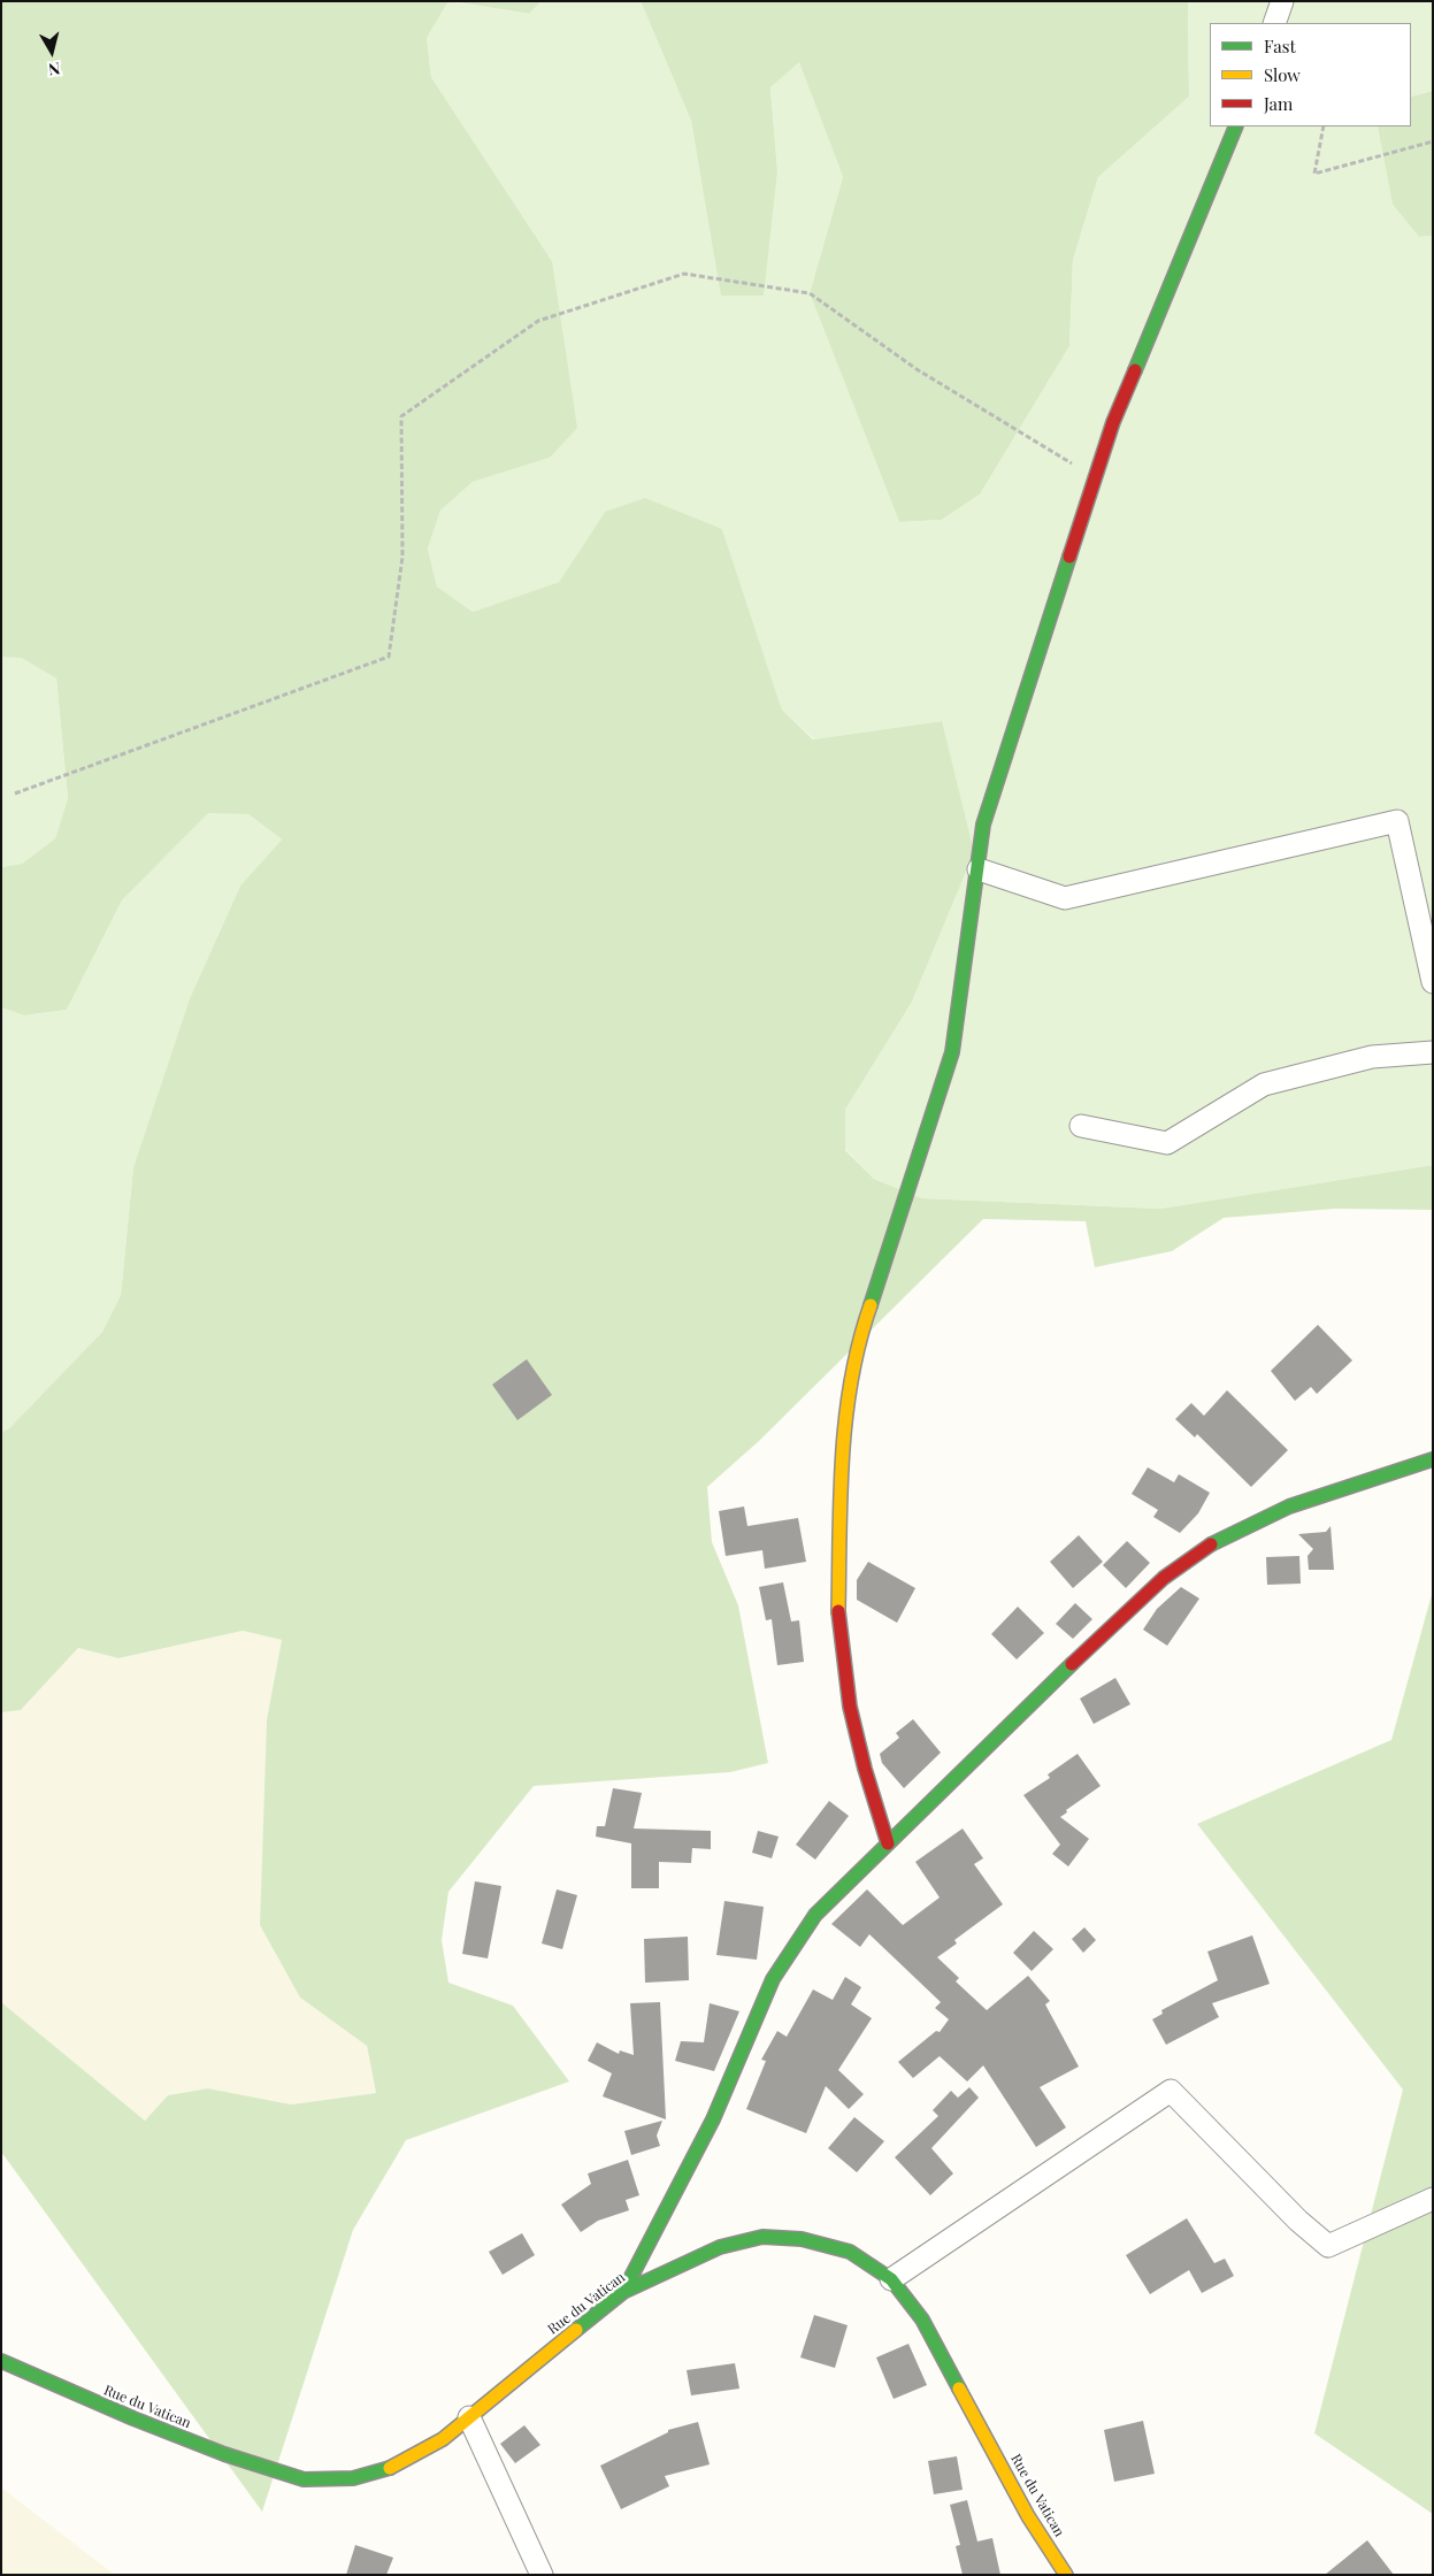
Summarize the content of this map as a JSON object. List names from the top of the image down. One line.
{"streets":{"street":["Rue du Vatican"]},"legend":["Fast","Slow","Jam"],"north":"bottom"}
